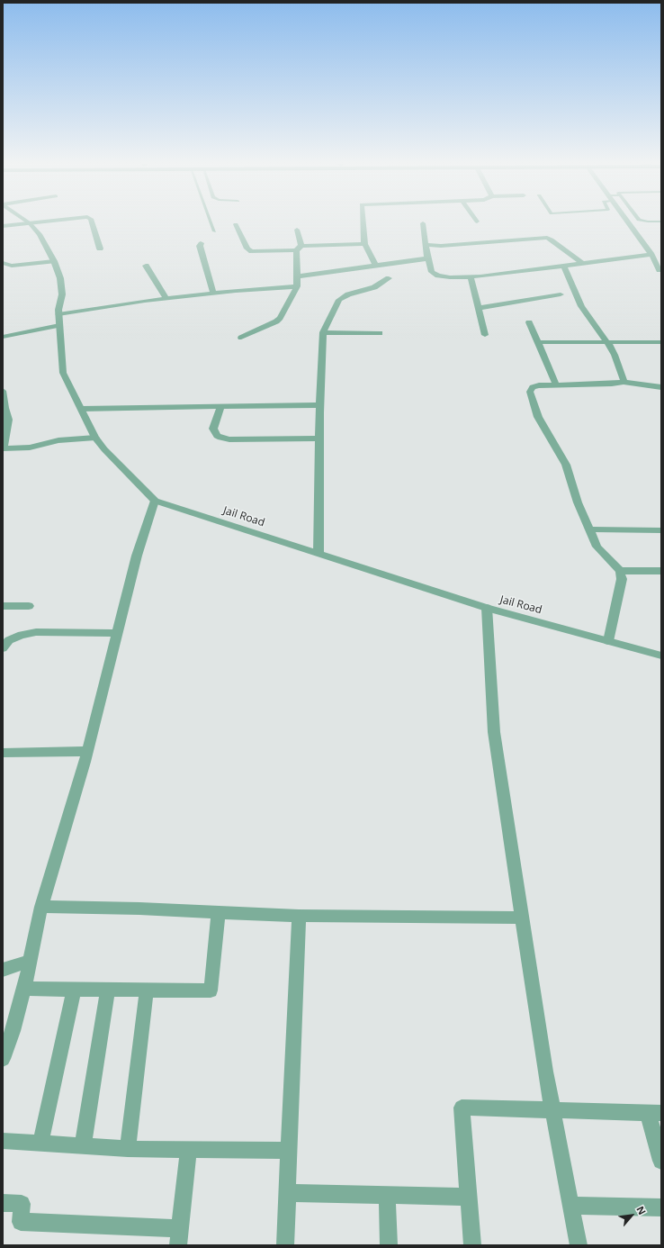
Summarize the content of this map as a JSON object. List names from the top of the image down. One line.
{"streets":{"street":["Jail Road"]},"north":"top right"}
